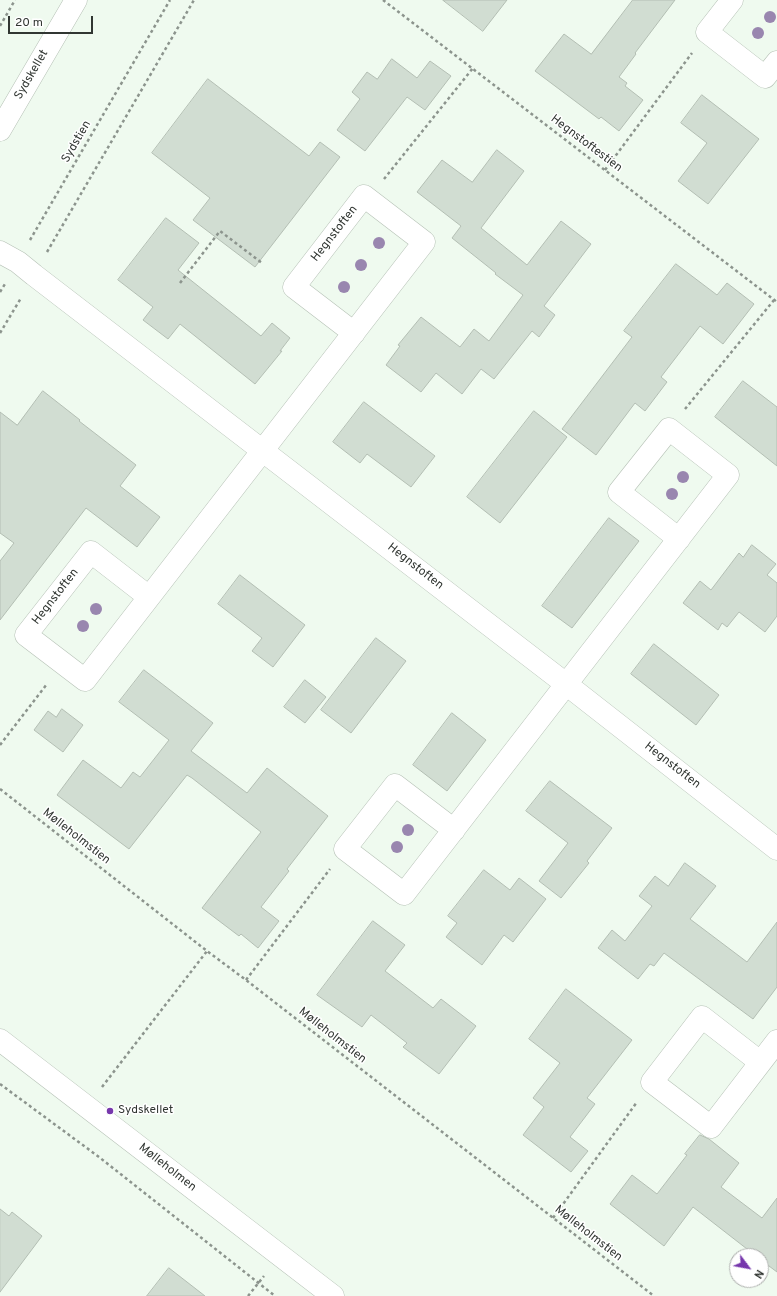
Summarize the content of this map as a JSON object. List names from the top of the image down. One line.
{"streets":{"street":["Sydskellet","Hegnstoften","Mølleholmen"],"path":["Sydstien","Hegnstoftestien","Mølleholmstien"]},"crossings":[["Sydstien","Hegnstoften"]],"places":["Sydskellet"],"scale_bar":"20 m","north":"bottom right"}
